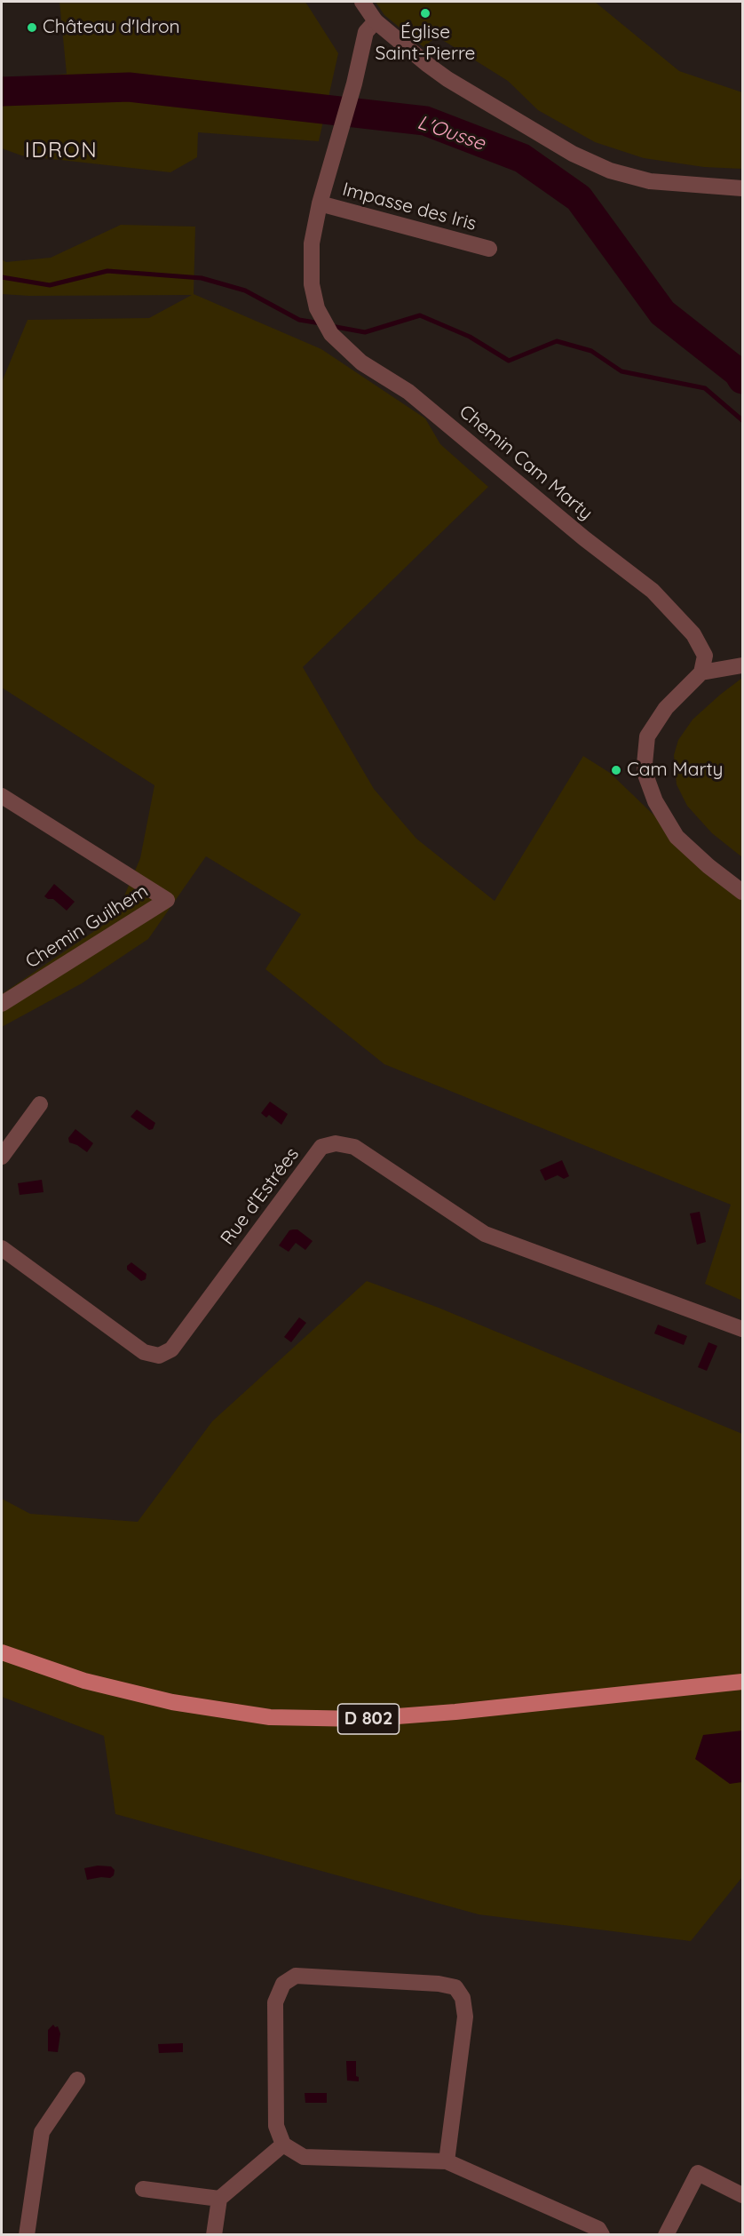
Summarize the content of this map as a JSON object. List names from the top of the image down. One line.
{"streets":{"main road":["D 802"],"street":["Impasse des Iris","Chemin Cam Marty","Chemin Guilhem","Rue d’Estrées"]},"crossings":[["Impasse des Iris","Chemin Cam Marty"]],"districts":["IDRON"],"water":["L'Ousse"],"places":["Église Saint-Pierre","Château d'Idron","Cam Marty"]}
